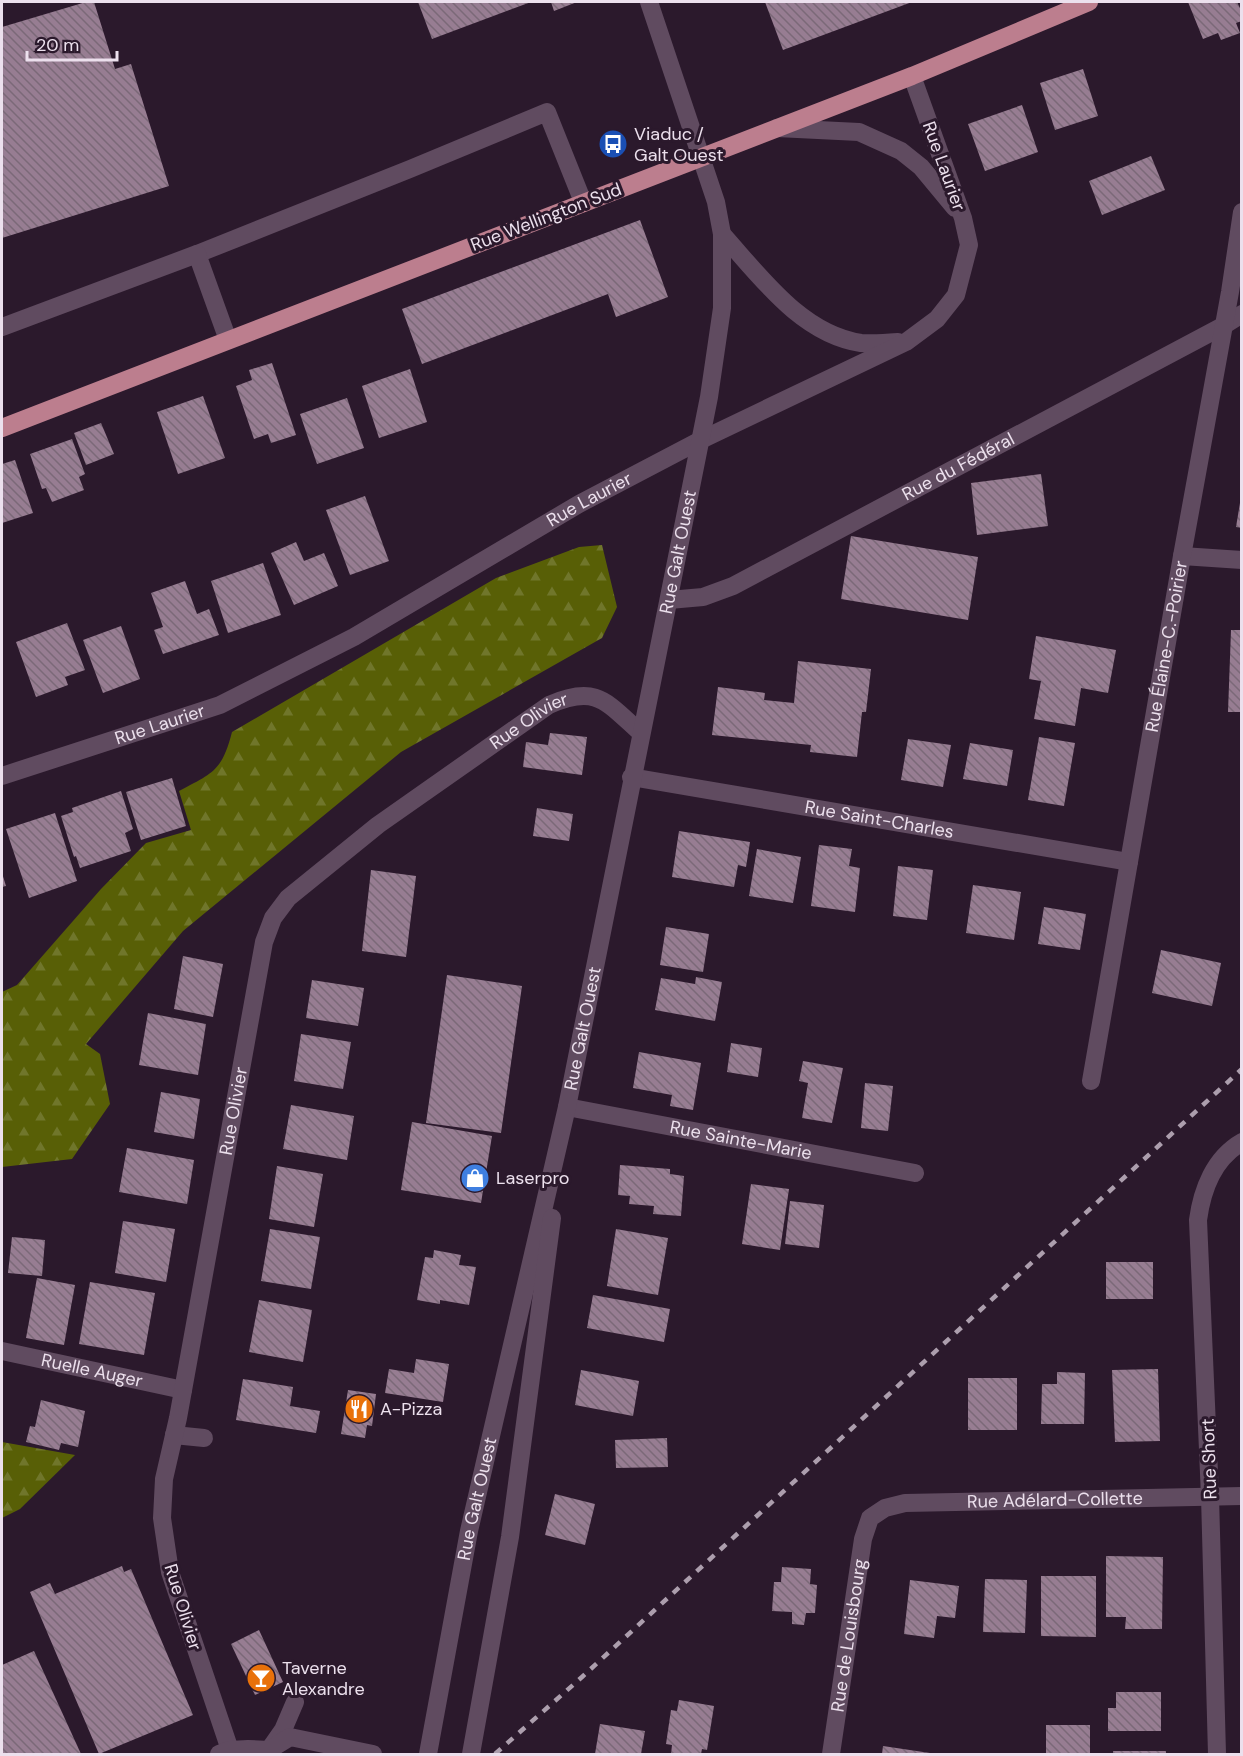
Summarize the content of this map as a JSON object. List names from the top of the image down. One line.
{"streets":{"main road":["Rue Wellington Sud"],"street":["Rue Laurier","Rue du Fédéral","Rue Galt Ouest","Rue Élaine-C.-Poirier","Rue Olivier","Rue Saint-Charles","Rue Sainte-Marie","Ruelle Auger","Rue Short","Rue Adélard-Collette","Rue de Louisbourg"]},"crossings":[["Rue Laurier","Rue Wellington Sud"],["Rue Laurier","Rue Galt Ouest"],["Rue du Fédéral","Rue Galt Ouest"],["Rue du Fédéral","Rue Élaine-C.-Poirier"],["Rue Galt Ouest","Rue Olivier"],["Rue Galt Ouest","Rue Saint-Charles"],["Rue Galt Ouest","Rue Sainte-Marie"],["Rue Élaine-C.-Poirier","Rue Saint-Charles"],["Rue Olivier","Ruelle Auger"],["Rue Short","Rue Adélard-Collette"],["Rue Adélard-Collette","Rue de Louisbourg"]],"places":{"bus stop":["Viaduc / Galt Ouest"],"shop":["Laserpro"],"restaurant":["A-Pizza"],"bar":["Taverne Alexandre"]},"scale_bar":"20 m"}
